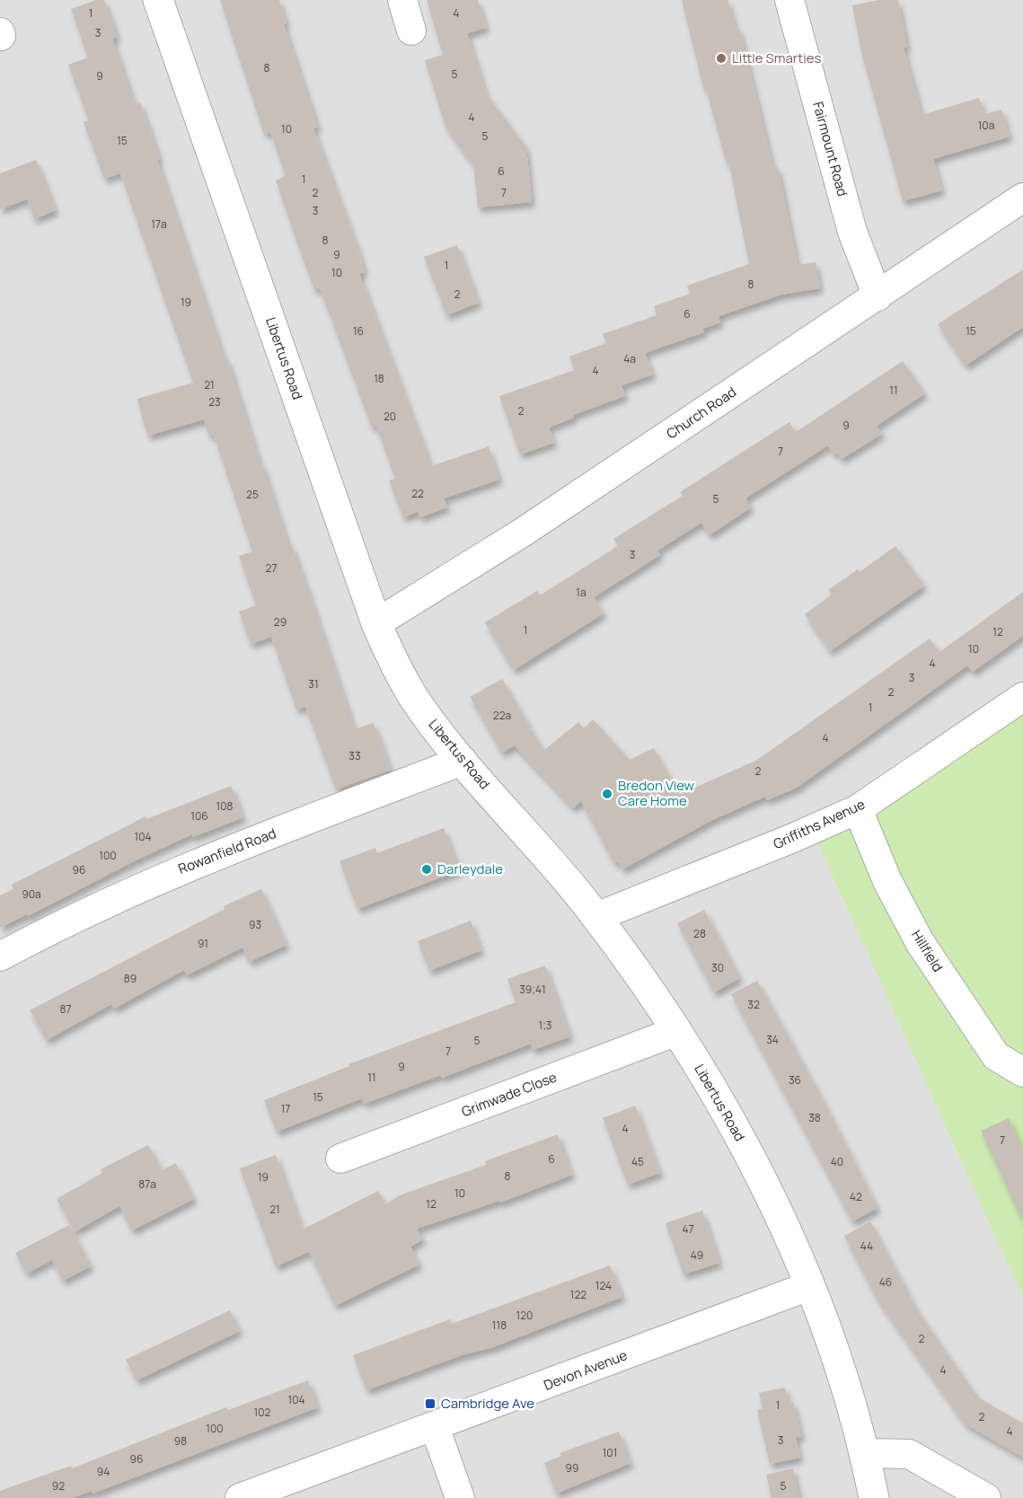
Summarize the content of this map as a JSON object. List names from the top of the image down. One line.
{"streets":{"street":["Fairmount Road","Libertus Road","Church Road","Griffiths Avenue","Rowanfield Road","Hillfield","Grimwade Close","Devon Avenue"]},"crossings":[["Fairmount Road","Church Road"],["Libertus Road","Church Road"],["Libertus Road","Griffiths Avenue"],["Libertus Road","Rowanfield Road"],["Libertus Road","Grimwade Close"],["Libertus Road","Devon Avenue"],["Griffiths Avenue","Hillfield"]],"places":{"other":["Little Smarties","Bredon View Care Home","Darleydale"],"transit":["Cambridge Ave"]},"house_numbers":["1","4","3","8","5","9","4","10a","10","5","15","6","1","2","7","3","17a","8","9","1","10","8","2","19","6","16","15","4a","4","18","21","11","23","2","20","9","7","22","25","5","3","27","1a","29","1","12","10","4","3","31","2","1","22a","4","33","2","108","106","104","100","96","90a","93","28","91","30","89","39;41","32","87","1;3","34","5","7","9","11","36","15","17","38","4","7","6","45","40","8","19","87a","10","42","12","21","47","44","49","46","124","122","120","118","2","4","104","1","102","2","100","4","3","98","101","96","99","94","92","5"]}
